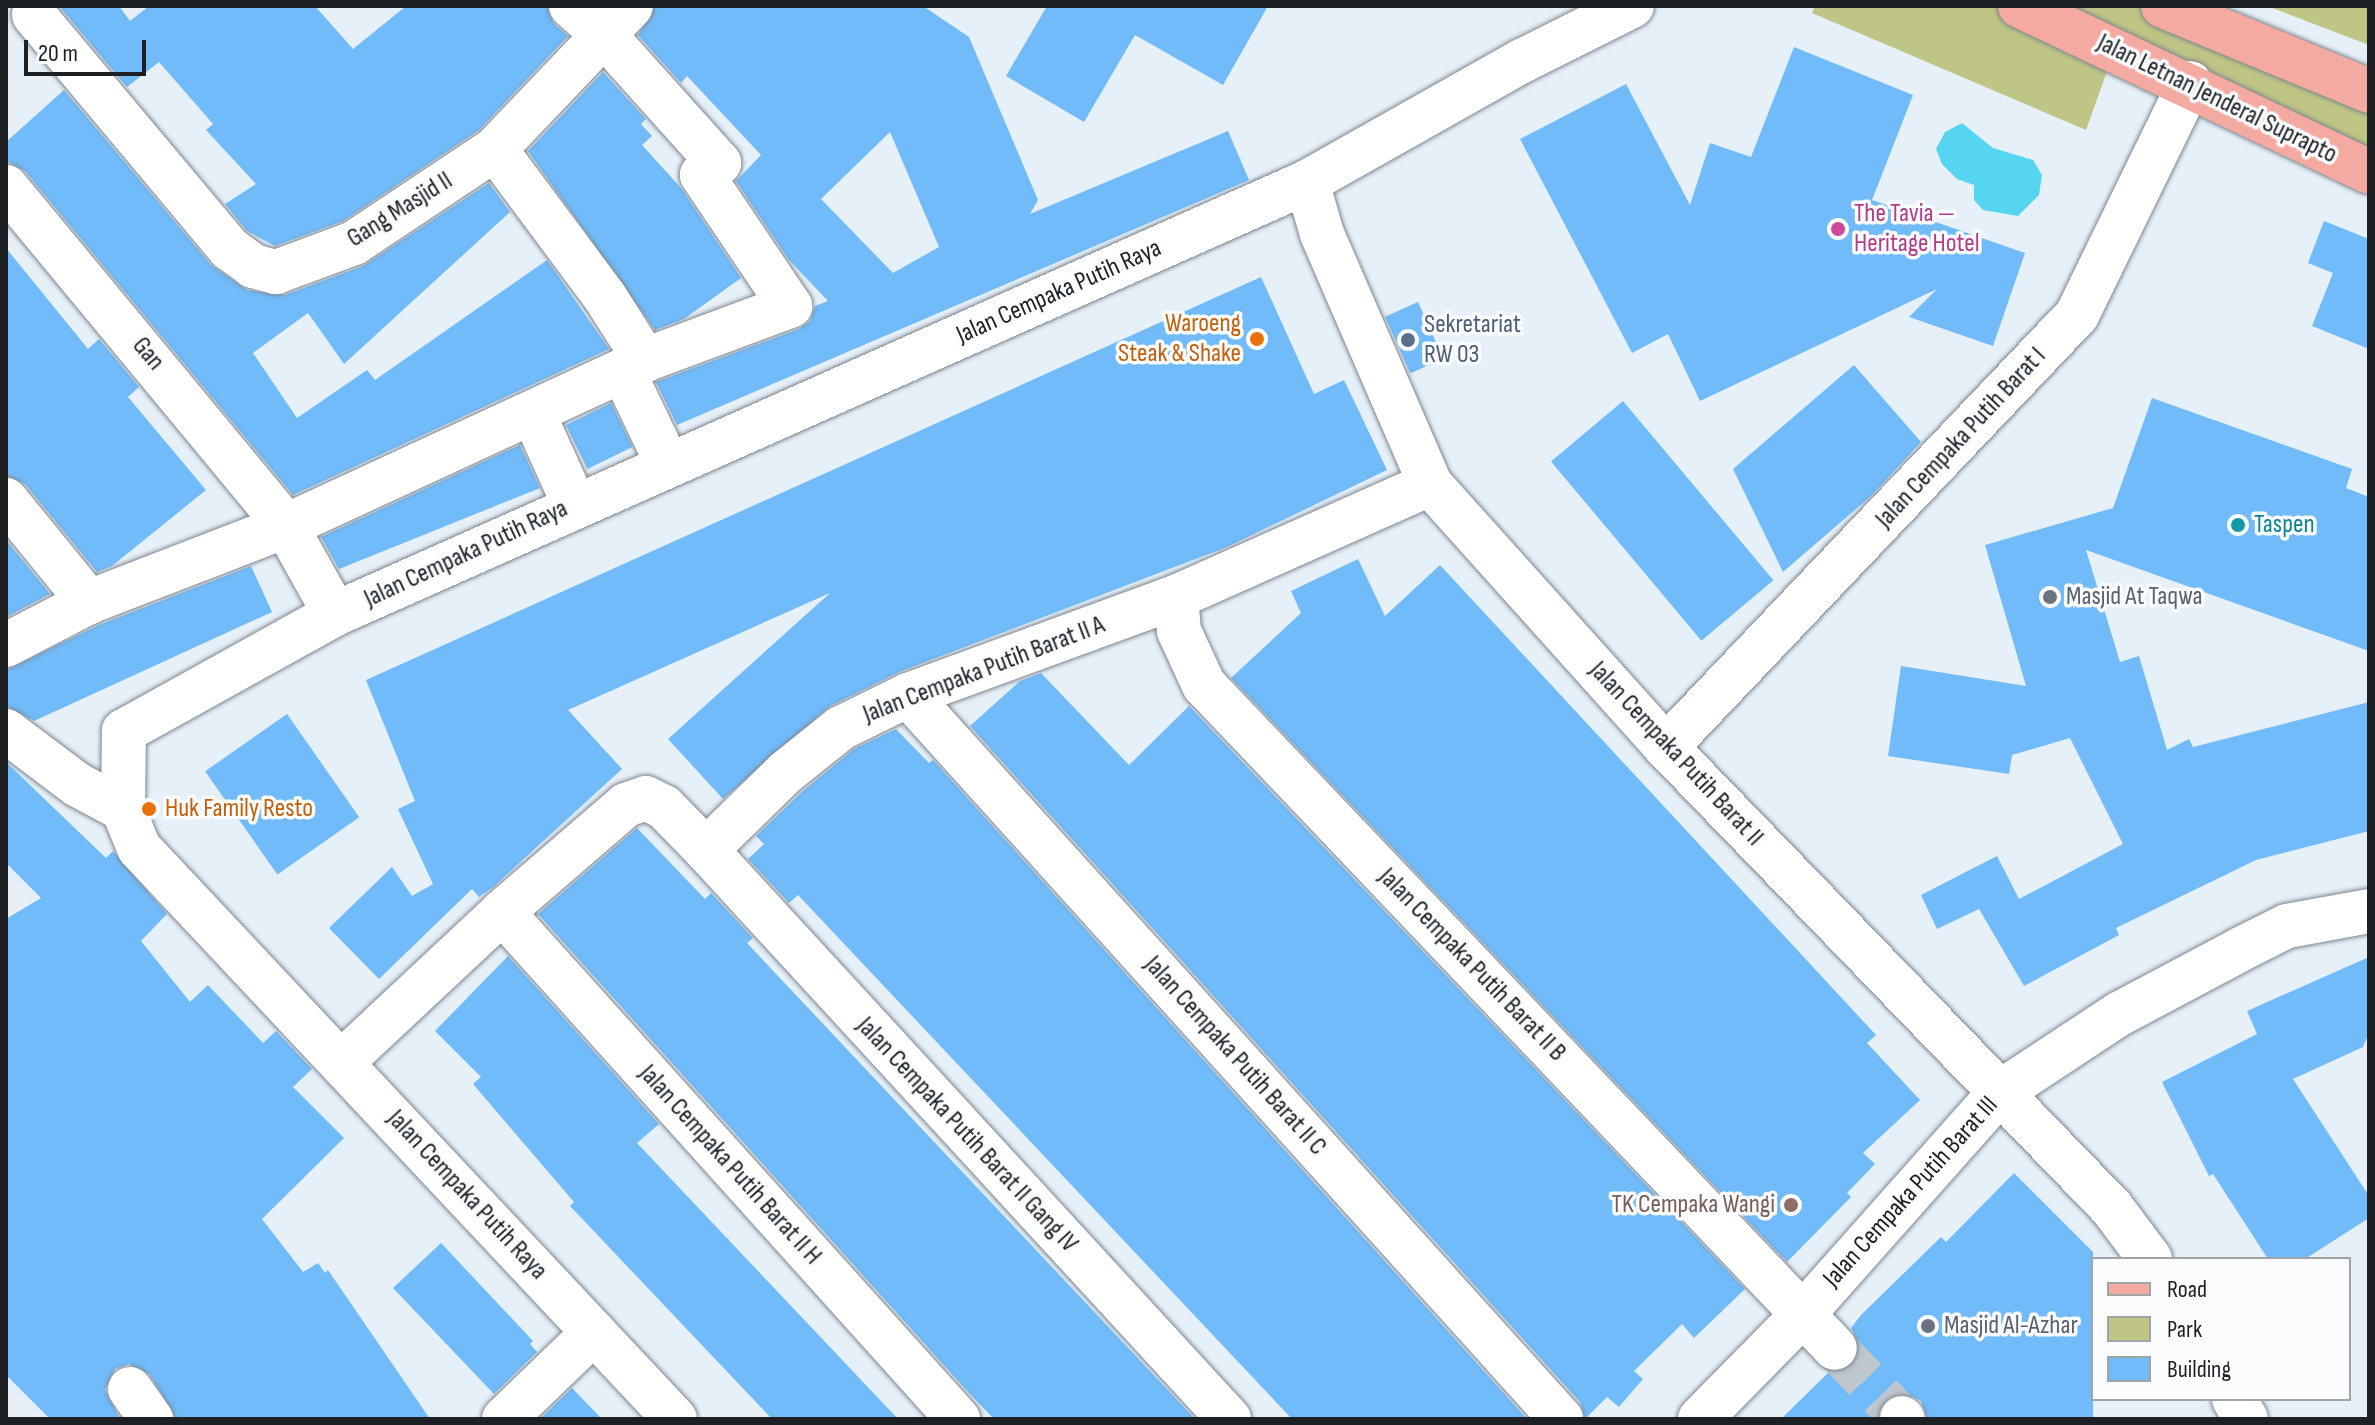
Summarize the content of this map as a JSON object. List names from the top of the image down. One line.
{"streets":{"main road":["Jalan Letnan Jenderal Suprapto"],"street":["Gang Masjid II","Jalan Cempaka Putih Raya","Gan","Jalan Cempaka Putih Barat I","Jalan Cempaka Putih Barat II A","Jalan Cempaka Putih Barat II","Jalan Cempaka Putih Barat II B","Jalan Cempaka Putih Barat II C","Jalan Cempaka Putih Barat II Gang IV","Jalan Cempaka Putih Barat II H","Jalan Cempaka Putih Barat III"]},"crossings":[["Jalan Letnan Jenderal Suprapto","Jalan Cempaka Putih Barat I"],["Jalan Cempaka Putih Raya","Gan"],["Jalan Cempaka Putih Raya","Jalan Cempaka Putih Barat II"],["Jalan Cempaka Putih Barat I","Jalan Cempaka Putih Barat II"],["Jalan Cempaka Putih Barat II A","Jalan Cempaka Putih Barat II"],["Jalan Cempaka Putih Barat II A","Jalan Cempaka Putih Barat II B"],["Jalan Cempaka Putih Barat II A","Jalan Cempaka Putih Barat II C"],["Jalan Cempaka Putih Barat II A","Jalan Cempaka Putih Barat II Gang IV"],["Jalan Cempaka Putih Barat II","Jalan Cempaka Putih Barat III"],["Jalan Cempaka Putih Barat II B","Jalan Cempaka Putih Barat III"]],"places":["The Tavia — Heritage Hotel","Waroeng Steak & Shake","Sekretariat RW 03","Taspen","Masjid At Taqwa","Huk Family Resto","TK Cempaka Wangi","Masjid Al-Azhar"],"legend":["Road","Park","Building"],"scale_bar":"20 m"}
